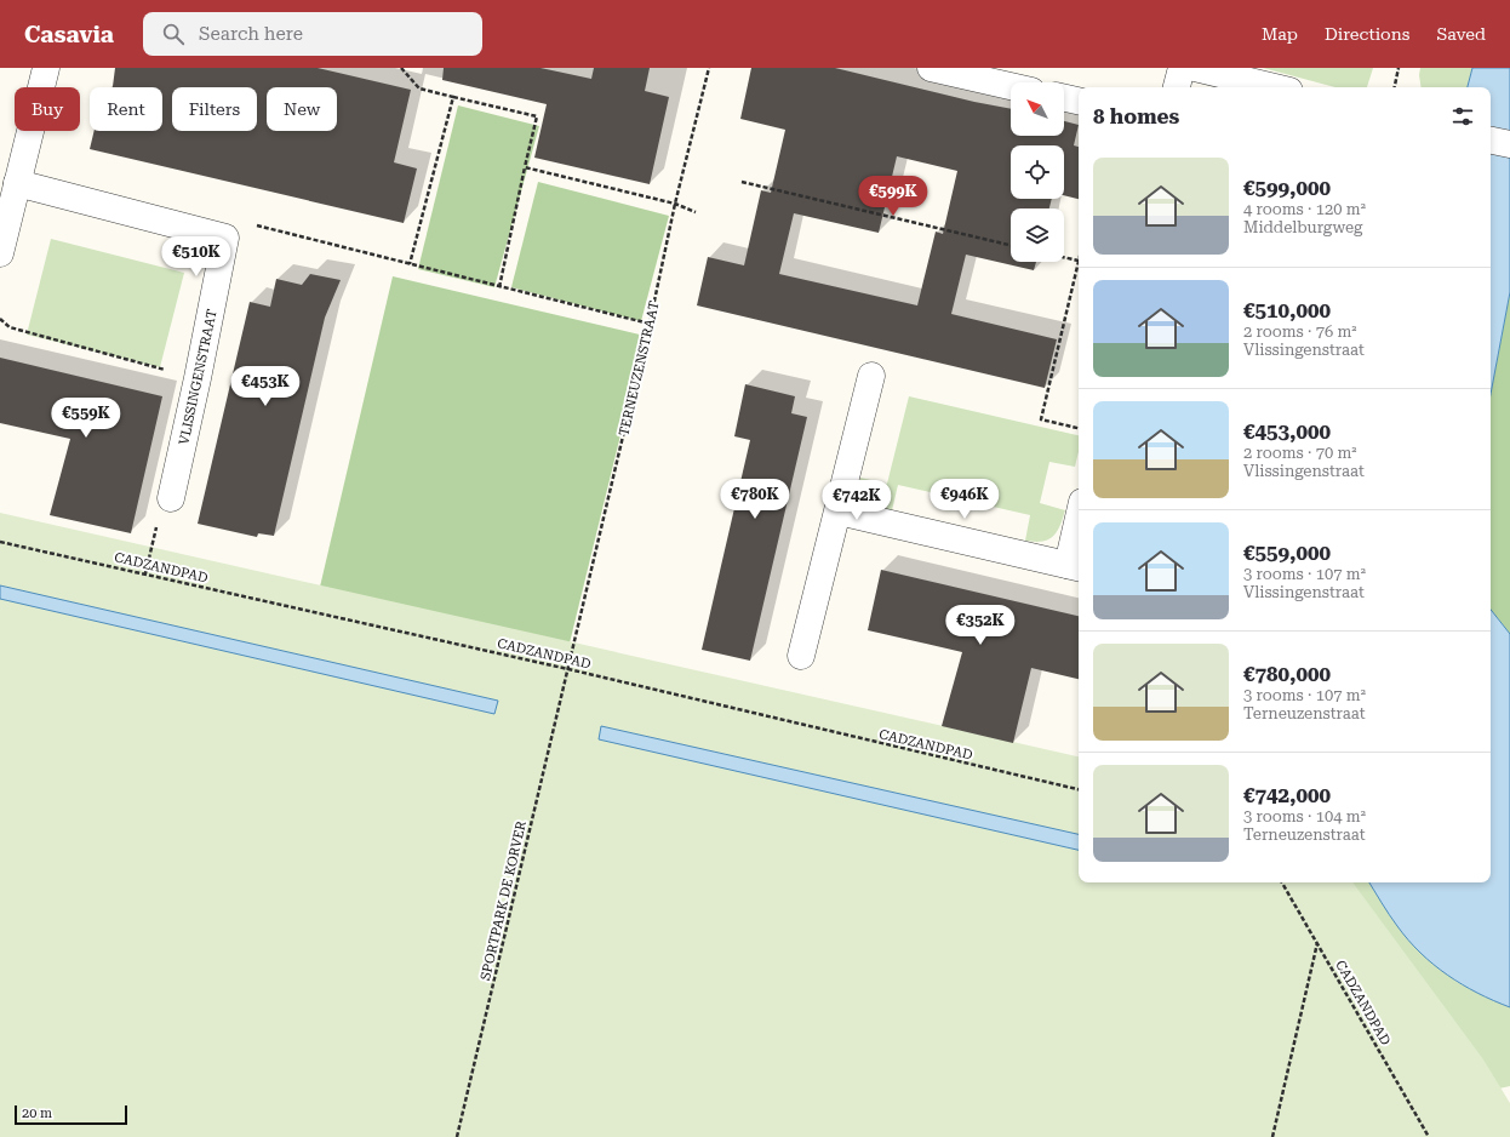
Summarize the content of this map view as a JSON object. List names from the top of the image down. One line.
{"streets":{"street":["VLISSINGENSTRAAT"],"path":["TERNEUZENSTRAAT","CADZANDPAD","SPORTPARK DE KORVER"]},"crossings":[["TERNEUZENSTRAAT","CADZANDPAD"],["TERNEUZENSTRAAT","SPORTPARK DE KORVER"],["CADZANDPAD","SPORTPARK DE KORVER"]],"scale_bar":"20 m","north":"top left","page":{"header":"Casavia","search":"Search here","nav":["Map","Directions","Saved"],"chip":["Buy","Rent","Filters","New"],"heading":"8 homes","list":[{"name":"€599,000","note":"4 rooms · 120 m² · Middelburgweg"},{"name":"€510,000","note":"2 rooms · 76 m² · Vlissingenstraat"},{"name":"€453,000","note":"2 rooms · 70 m² · Vlissingenstraat"},{"name":"€559,000","note":"3 rooms · 107 m² · Vlissingenstraat"},{"name":"€780,000","note":"3 rooms · 107 m² · Terneuzenstraat"},{"name":"€742,000","note":"3 rooms · 104 m² · Terneuzenstraat"}],"price":["€599K","€510K","€453K","€559K","€780K","€946K","€742K","€352K"],"scale":"20 m"}}
